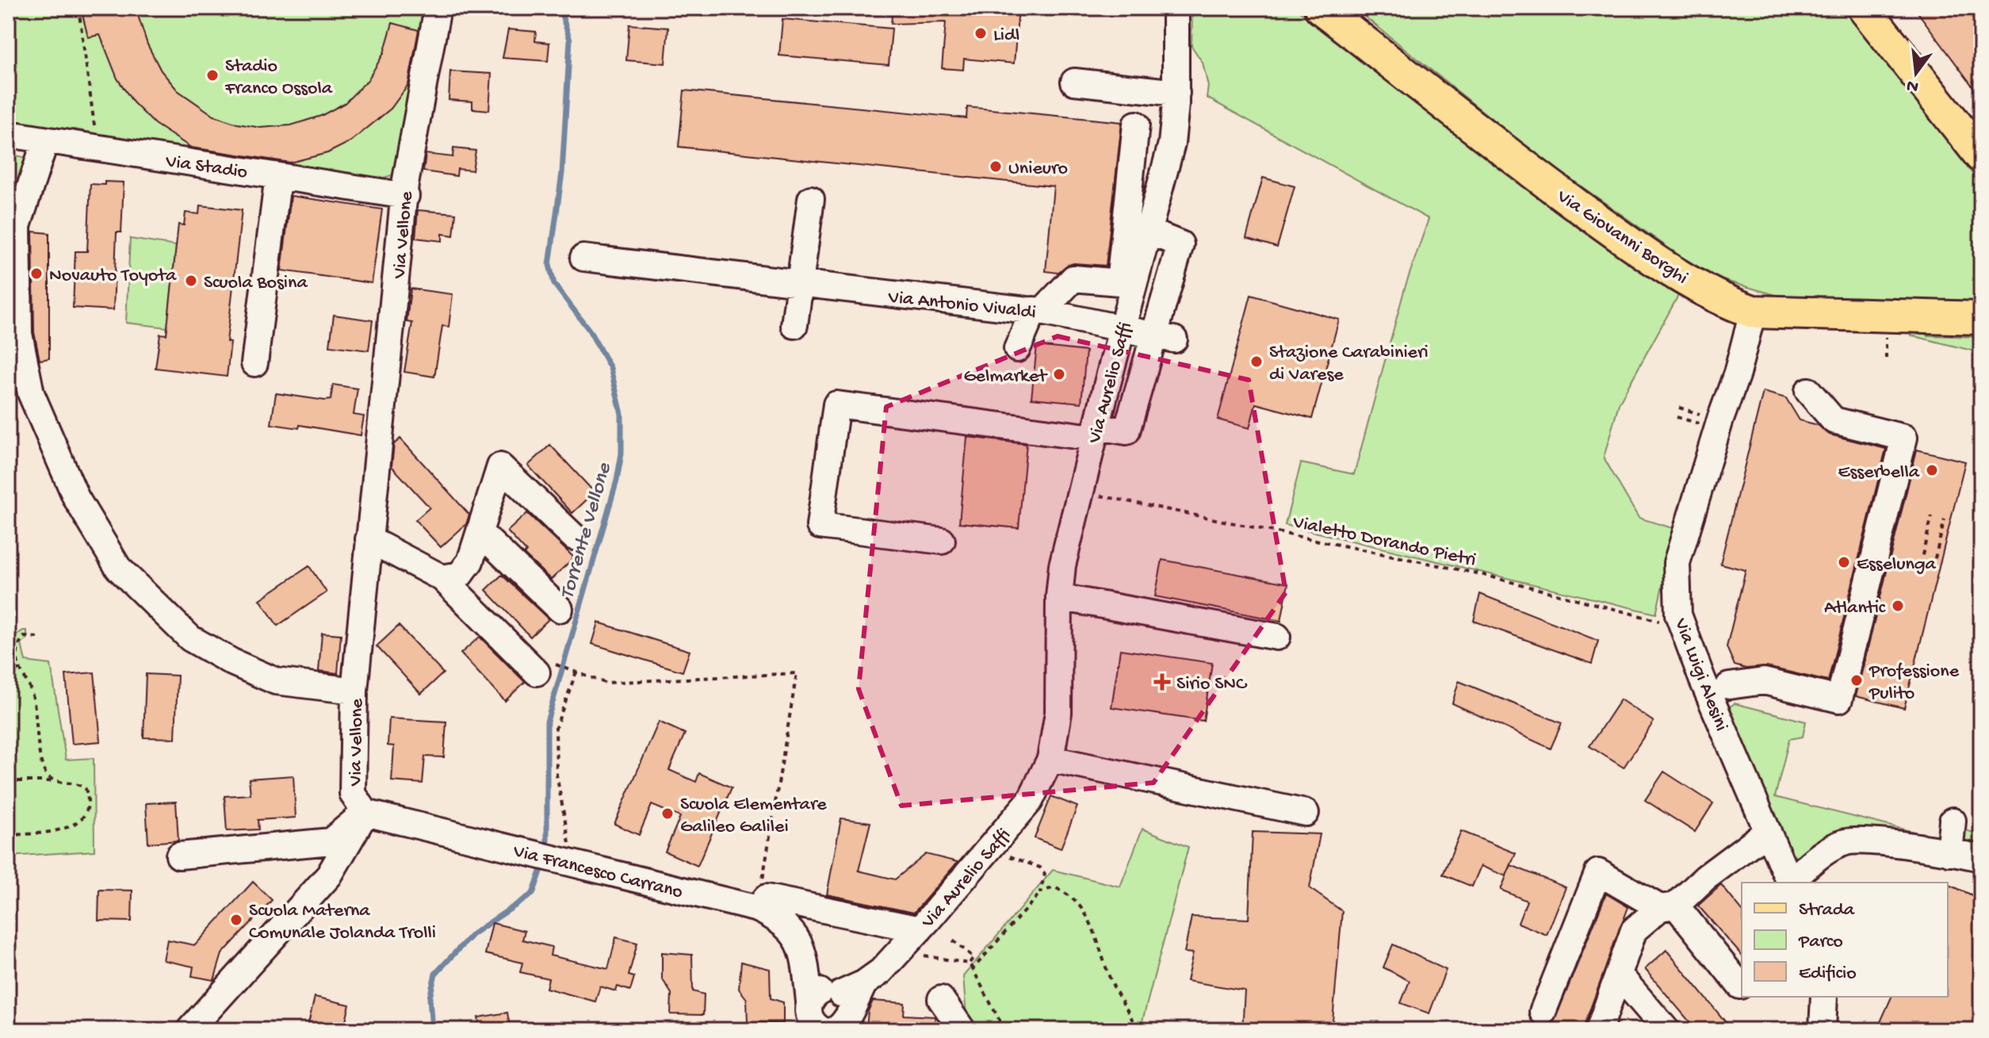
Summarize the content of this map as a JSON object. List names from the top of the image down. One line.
{"streets":{"main road":["Via Giovanni Borghi"],"street":["Via Stadio","Via Vellone","Via Antonio Vivaldi","Via Aurelio Saffi","Via Luigi Alesini","Via Francesco Carrano"],"path":["Vialetto Dorando Pietri"]},"crossings":[["Via Stadio","Via Vellone"],["Via Vellone","Via Francesco Carrano"],["Via Giovanni Borghi","Via Luigi Alesini"],["Via Antonio Vivaldi","Via Aurelio Saffi"],["Via Aurelio Saffi","Vialetto Dorando Pietri"],["Via Aurelio Saffi","Via Francesco Carrano"],["Vialetto Dorando Pietri","Via Luigi Alesini"]],"water":["Torrente Vellone"],"places":{"other":["Lidl","Stadio Franco Ossola","Unieuro","Novauto Toyota","Scuola Bosina","Stazione Carabinieri di Varese","Gelmarket","Esserbella","Esselunga","Atlantic","Professione Pulito","Scuola Elementare Galileo Galilei","Scuola Materna Comunale Jolanda Trolli"],"health":["Sirio SNC"]},"legend":["Strada","Parco","Edificio"],"north":"bottom"}
